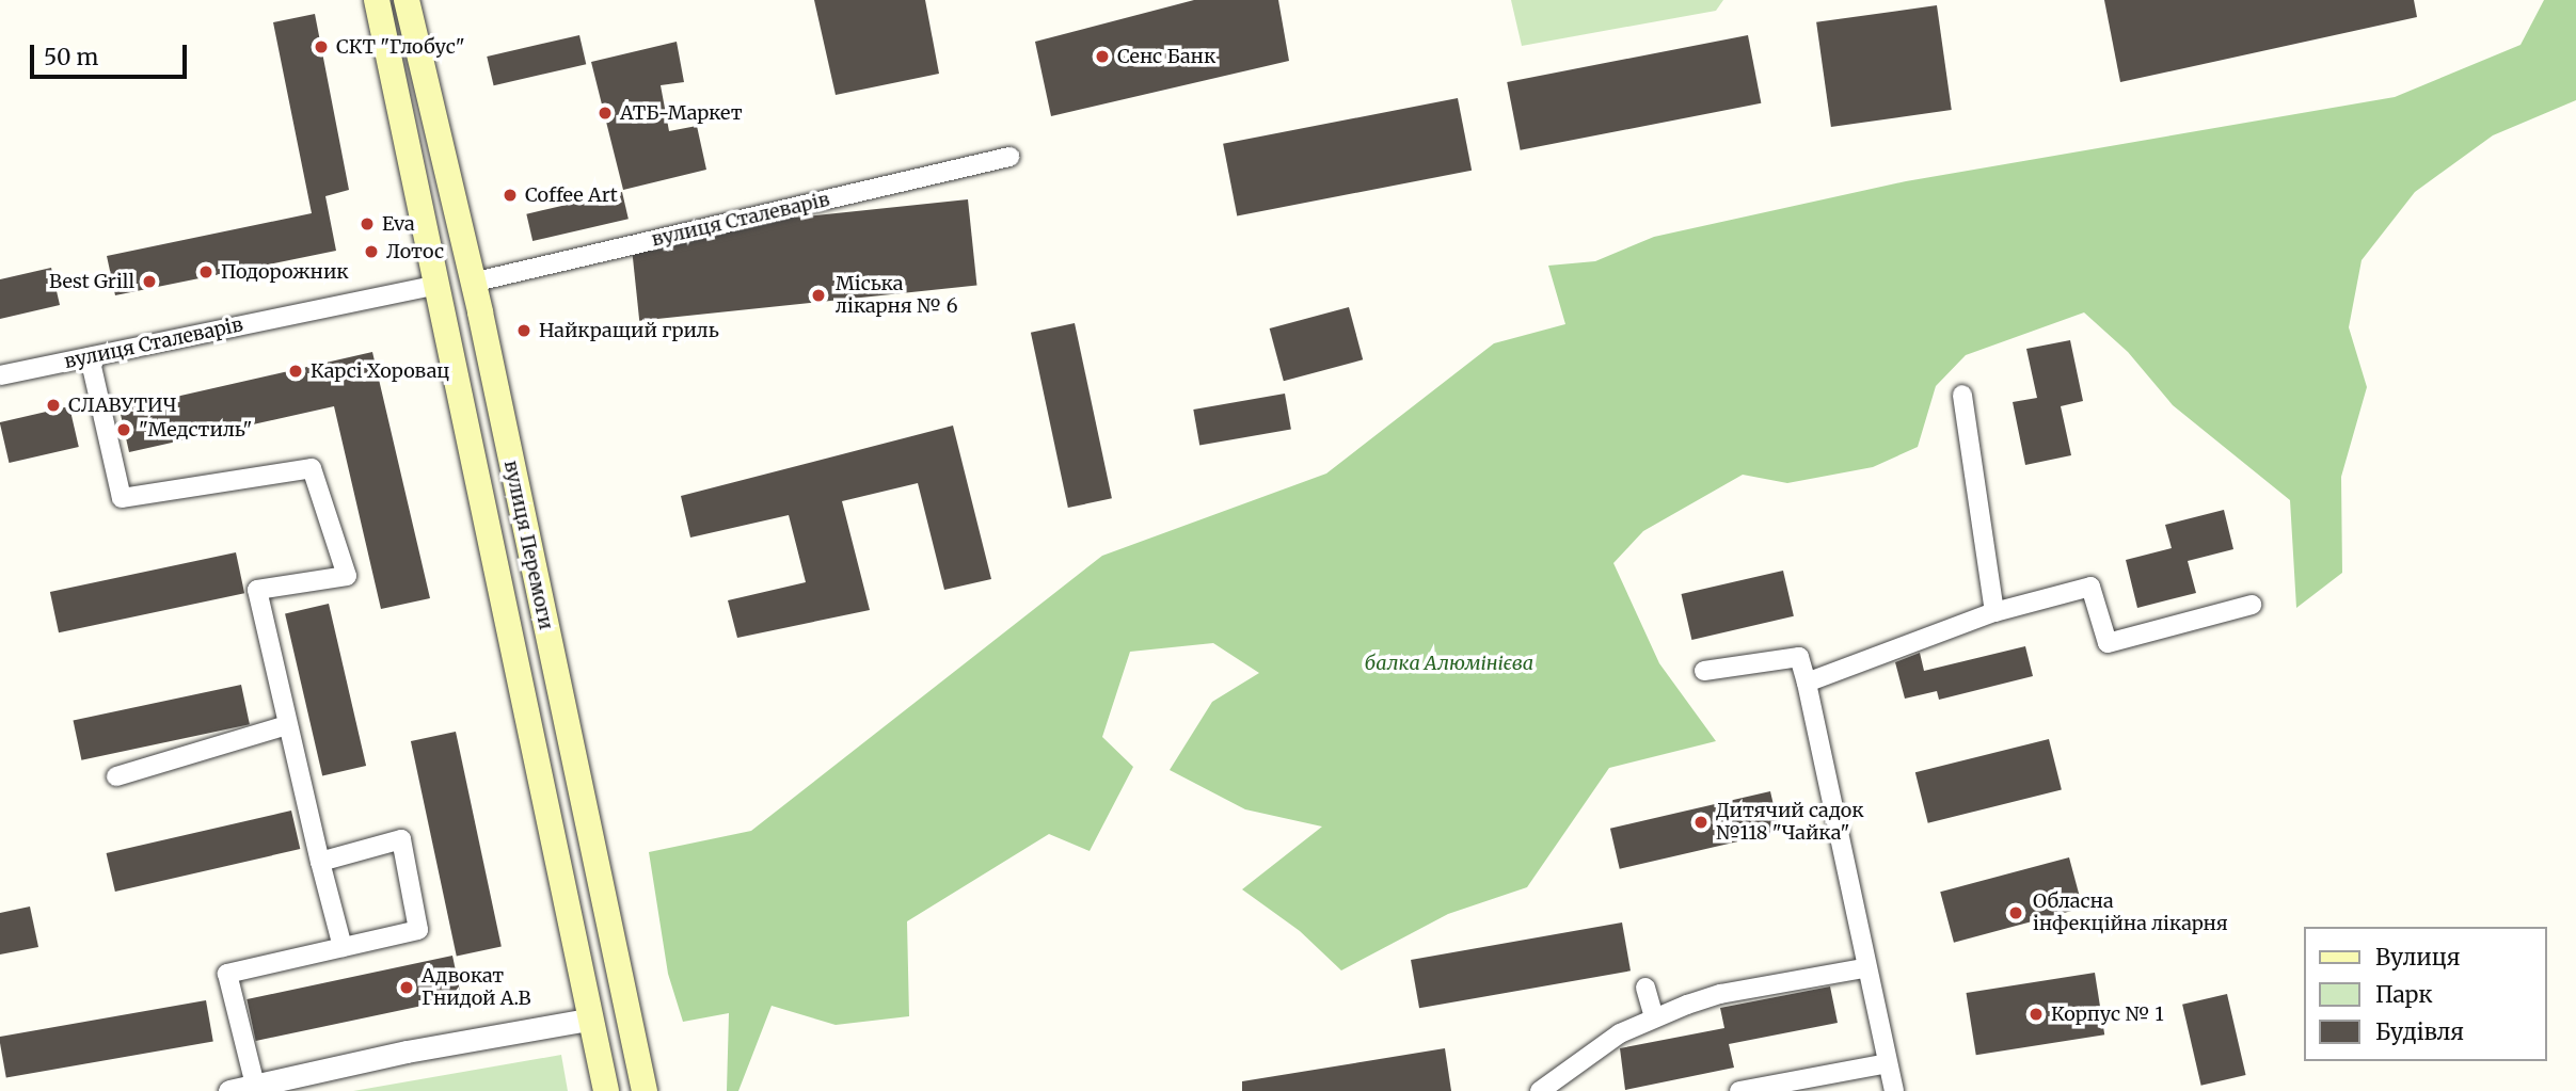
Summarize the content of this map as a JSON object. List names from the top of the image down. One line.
{"streets":{"main road":["вулиця Перемоги"],"street":["вулиця Сталеварів"]},"crossings":[["вулиця Сталеварів","вулиця Перемоги"]],"parks":["балка Алюмінієва"],"places":["СКТ \"Глобус\"","Сенс Банк","АТБ-Маркет","Coffee Art","Eva","Лотос","Подорожник","Best Grill","Мiська лiкарня № 6","Найкращий гриль","Карсі Хоровац","СЛАВУТИЧ","\"Медстиль\"","Дитячий садок №118 \"Чайка\"","Обласна інфекційна лікарня","Адвокат Гнидой А.В","Корпус № 1"],"legend":["Вулиця","Парк","Будівля"],"scale_bar":"50 m"}
